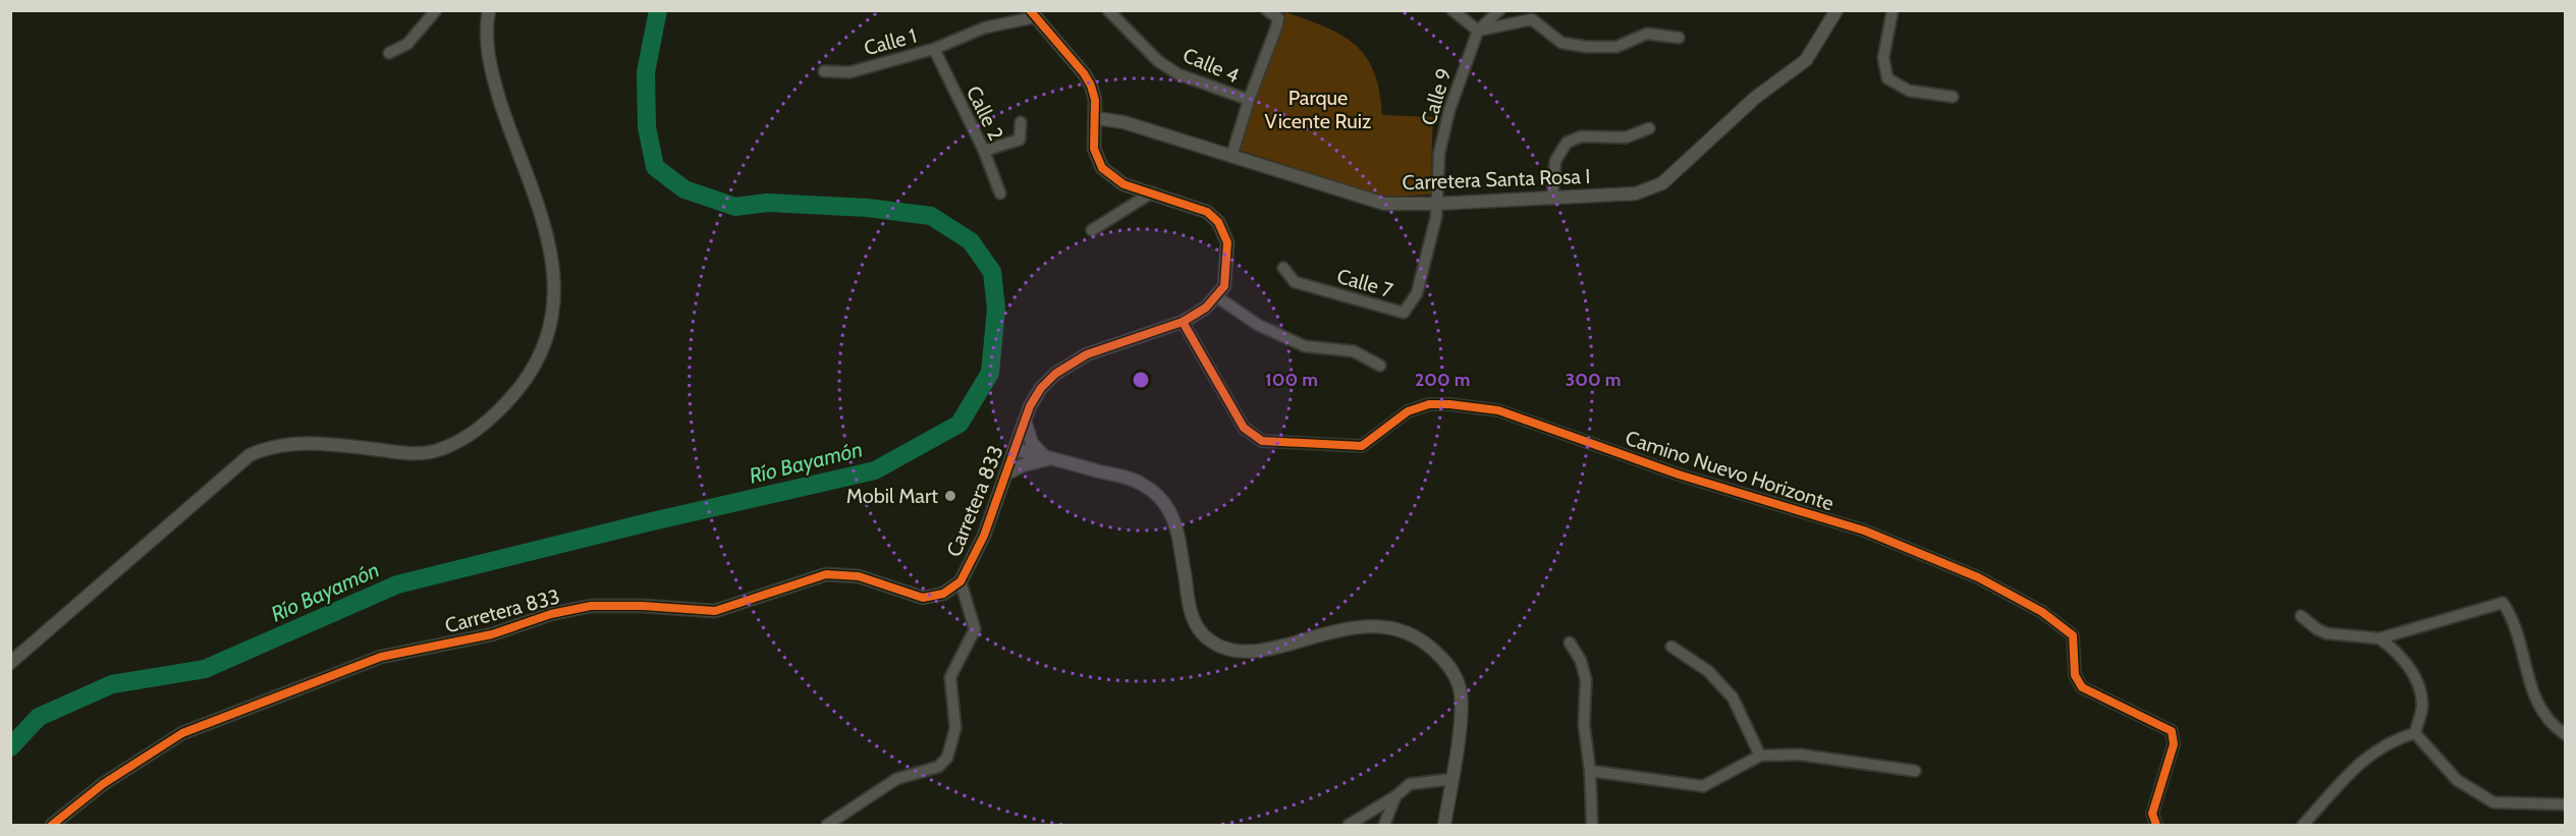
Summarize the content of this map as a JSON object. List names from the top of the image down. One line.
{"streets":{"street":["Calle 1","Calle 4","Calle 9","Calle 2","Carretera Santa Rosa I","Calle 7","Camino Nuevo Horizonte","Carretera 833"]},"crossings":[["Calle 1","Calle 2"],["Calle 9","Carretera Santa Rosa I"],["Calle 9","Calle 7"],["Carretera Santa Rosa I","Calle 7"],["Camino Nuevo Horizonte","Carretera 833"]],"water":["Río Bayamón"],"parks":["Parque Vicente Ruiz"],"places":["Mobil Mart"],"rings":["100 m","200 m","300 m"]}
